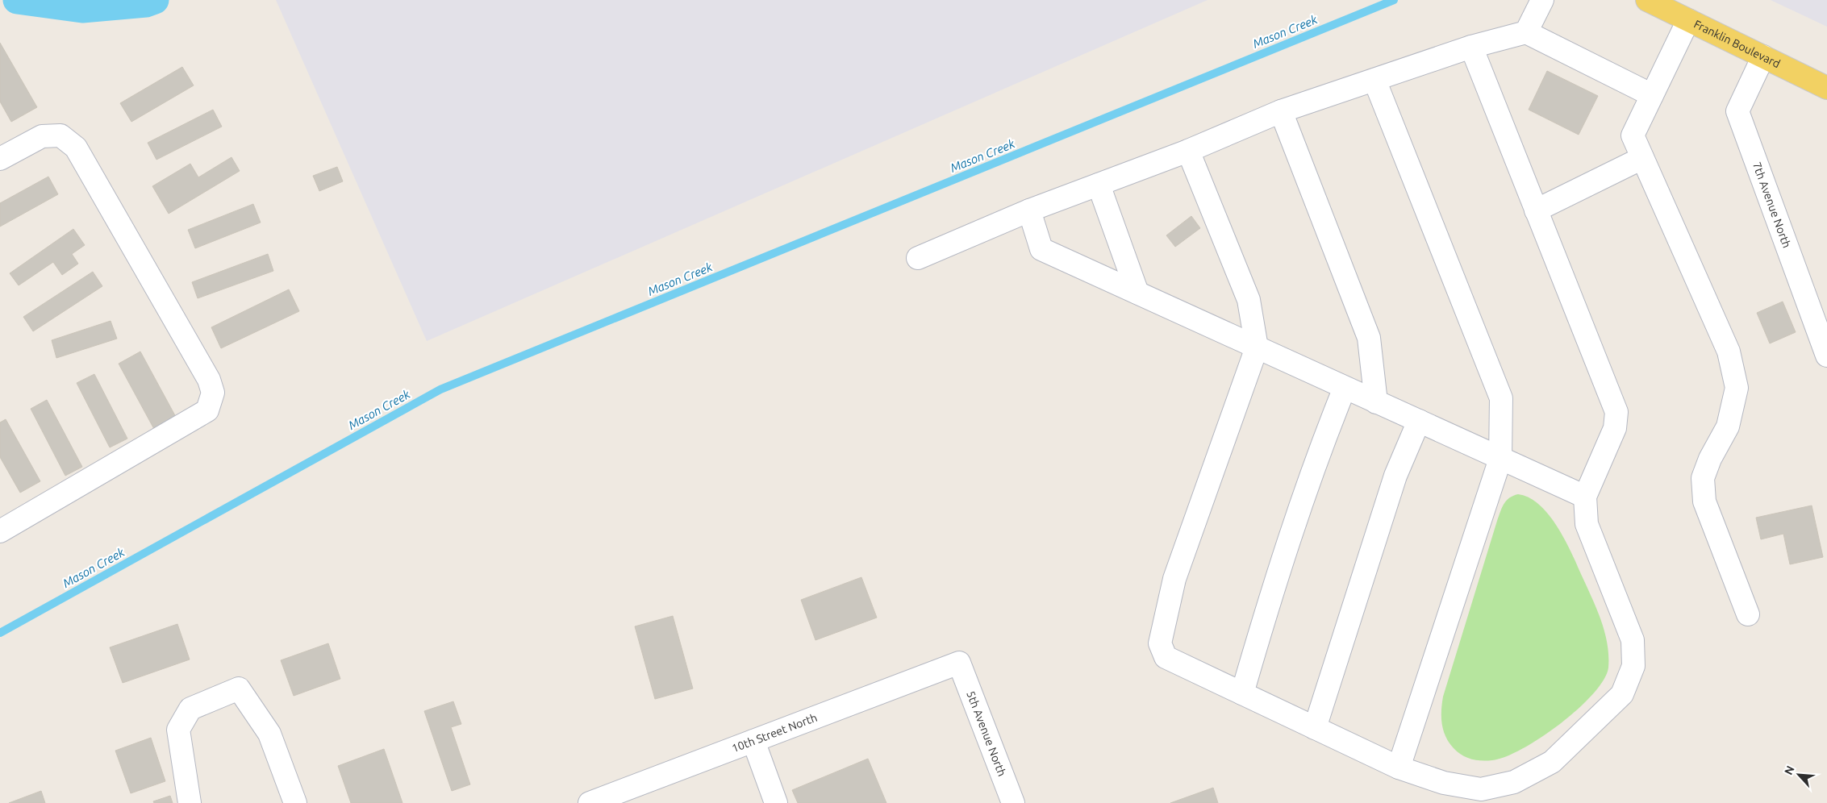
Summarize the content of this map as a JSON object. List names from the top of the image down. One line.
{"streets":{"main road":["Franklin Boulevard"],"street":["7th Avenue North","10th Street North","5th Avenue North"]},"crossings":[["Franklin Boulevard","7th Avenue North"],["10th Street North","5th Avenue North"]],"water":["Mason Creek"],"north":"top left"}
